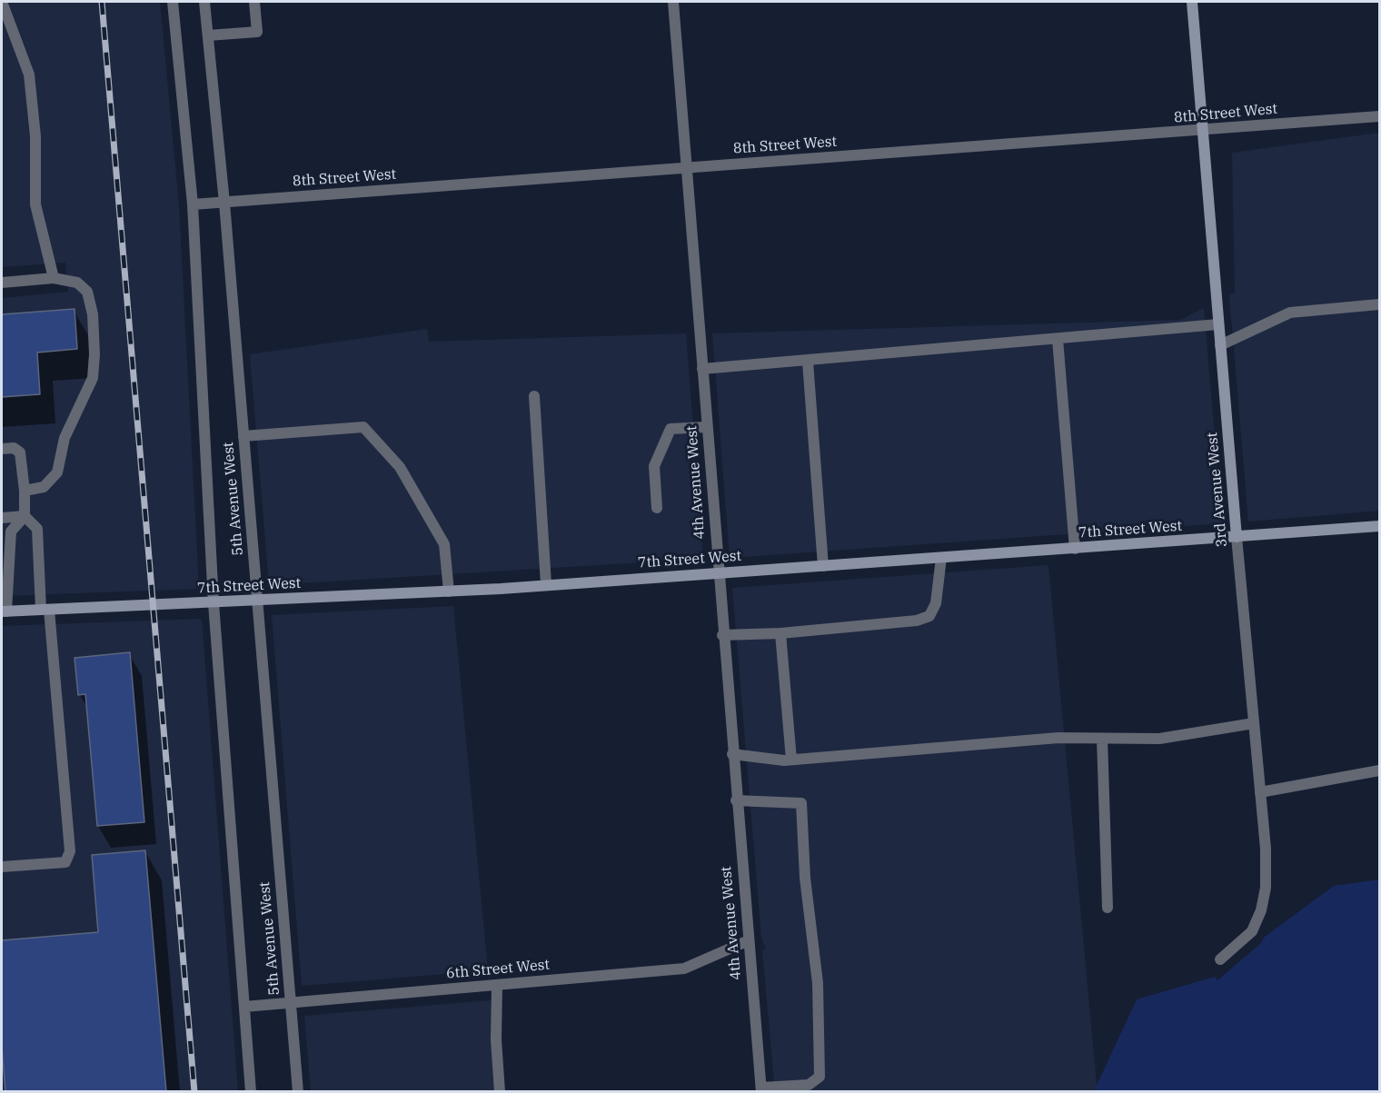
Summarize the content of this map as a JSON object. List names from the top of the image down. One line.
{"streets":{"street":["8th Street West","4th Avenue West","3rd Avenue West","5th Avenue West","7th Street West","6th Street West"]},"crossings":[["8th Street West","4th Avenue West"],["8th Street West","3rd Avenue West"],["8th Street West","5th Avenue West"],["4th Avenue West","7th Street West"],["4th Avenue West","6th Street West"],["3rd Avenue West","7th Street West"],["5th Avenue West","7th Street West"],["5th Avenue West","6th Street West"]]}
